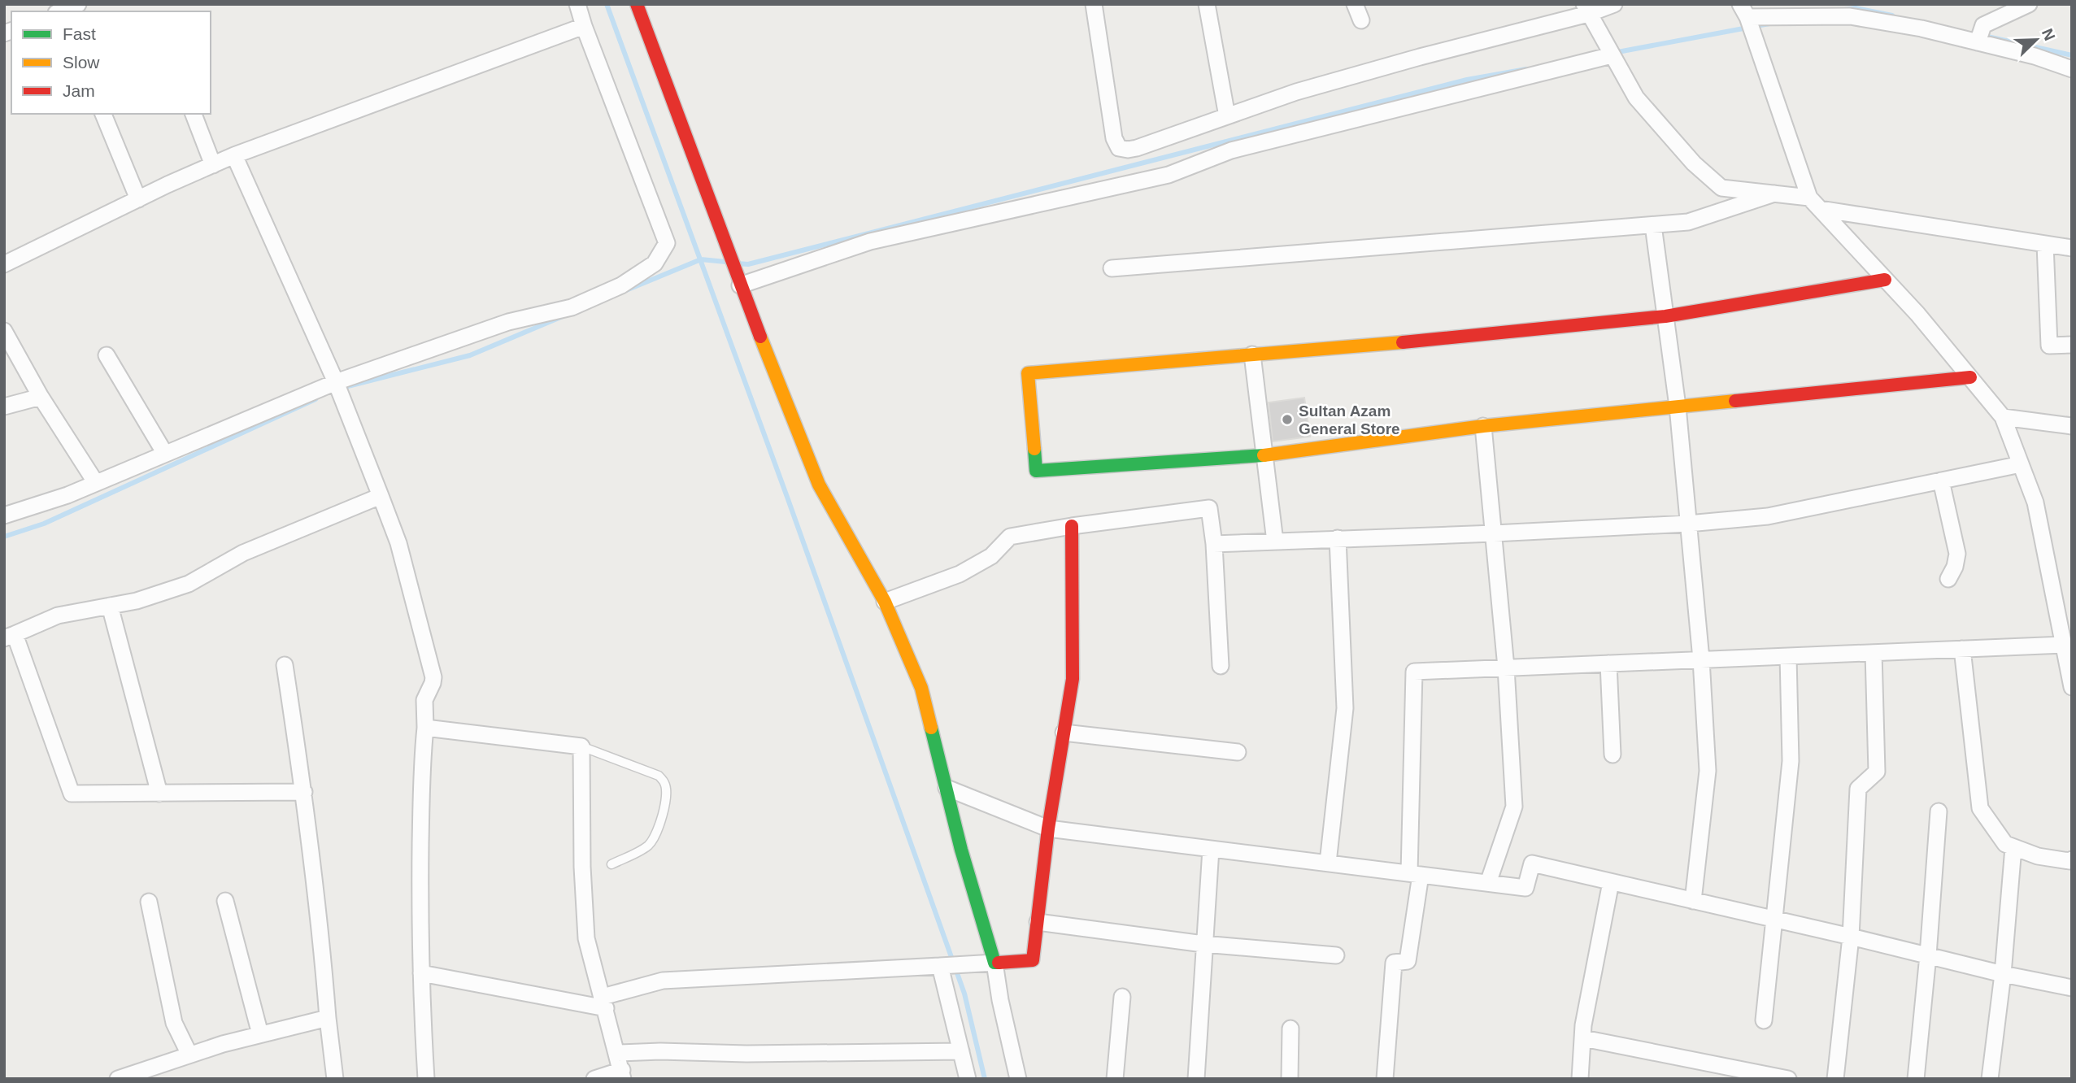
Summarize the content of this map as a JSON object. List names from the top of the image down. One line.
{"places":["Sultan Azam General Store"],"legend":["Fast","Slow","Jam"],"north":"top right"}
